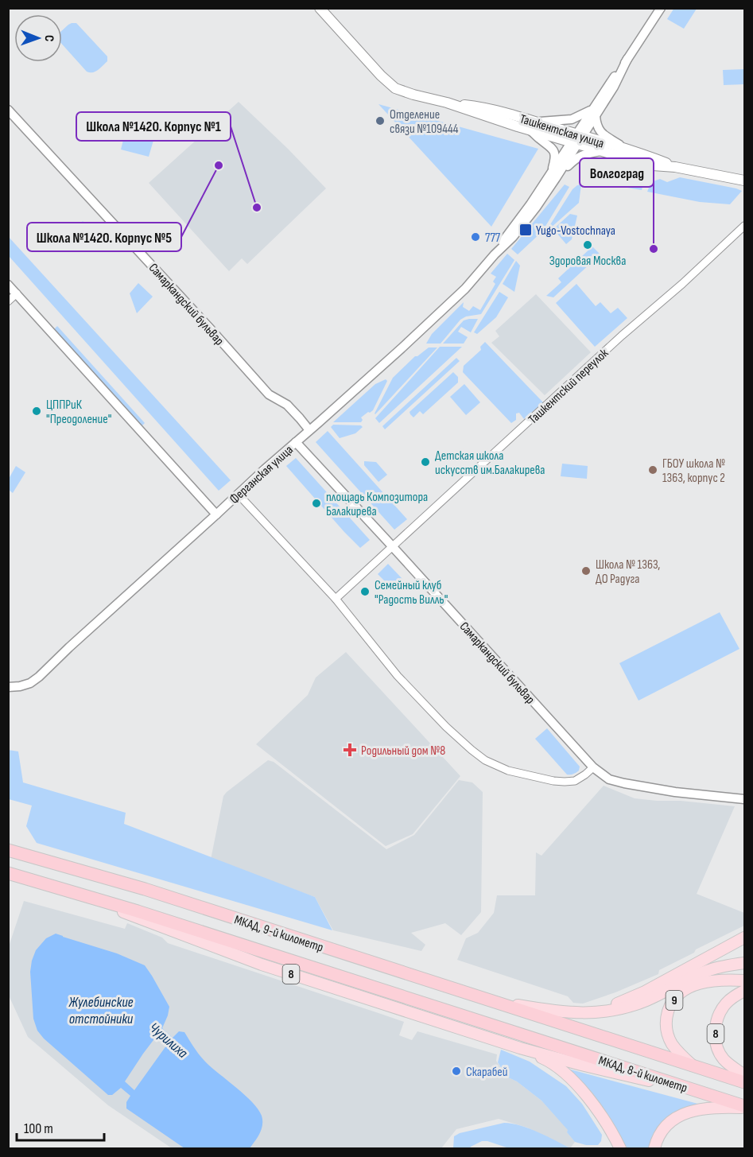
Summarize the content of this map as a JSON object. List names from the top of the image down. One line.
{"streets":{"highway":["МКАД, 9-й километр","МКАД, 8-й километр"],"main road":["Ташкентская улица","8","9"],"street":["Самаркандский бульвар","Ташкентский переулок","Ферганская улица"]},"crossings":[["Ташкентская улица","Ферганская улица"],["Самаркандский бульвар","Ташкентский переулок"],["Самаркандский бульвар","Ферганская улица"],["МКАД, 9-й километр","8"],["МКАД, 9-й километр","МКАД, 8-й километр"],["8","9"],["9","МКАД, 8-й километр"]],"water":["Жулебинские отстойники","Чурилиха"],"places":{"other":["Отделение связи №109444","Школа №1420. Корпус №5","Школа №1420. Корпус №1","777","Здоровая Москва","Волгоград","ЦППРиК \"Преодоление\"","Детская школа искусств им.Балакирева","ГБОУ школа № 1363, корпус 2","площадь Композитора Балакирева","Школа № 1363, ДО Радуга","Семейный клуб \"Радость Вилль\"","Скарабей"],"transit":["Yugo-Vostochnaya"],"health":["Родильный дом №8"]},"scale_bar":"100 m","north":"right"}
